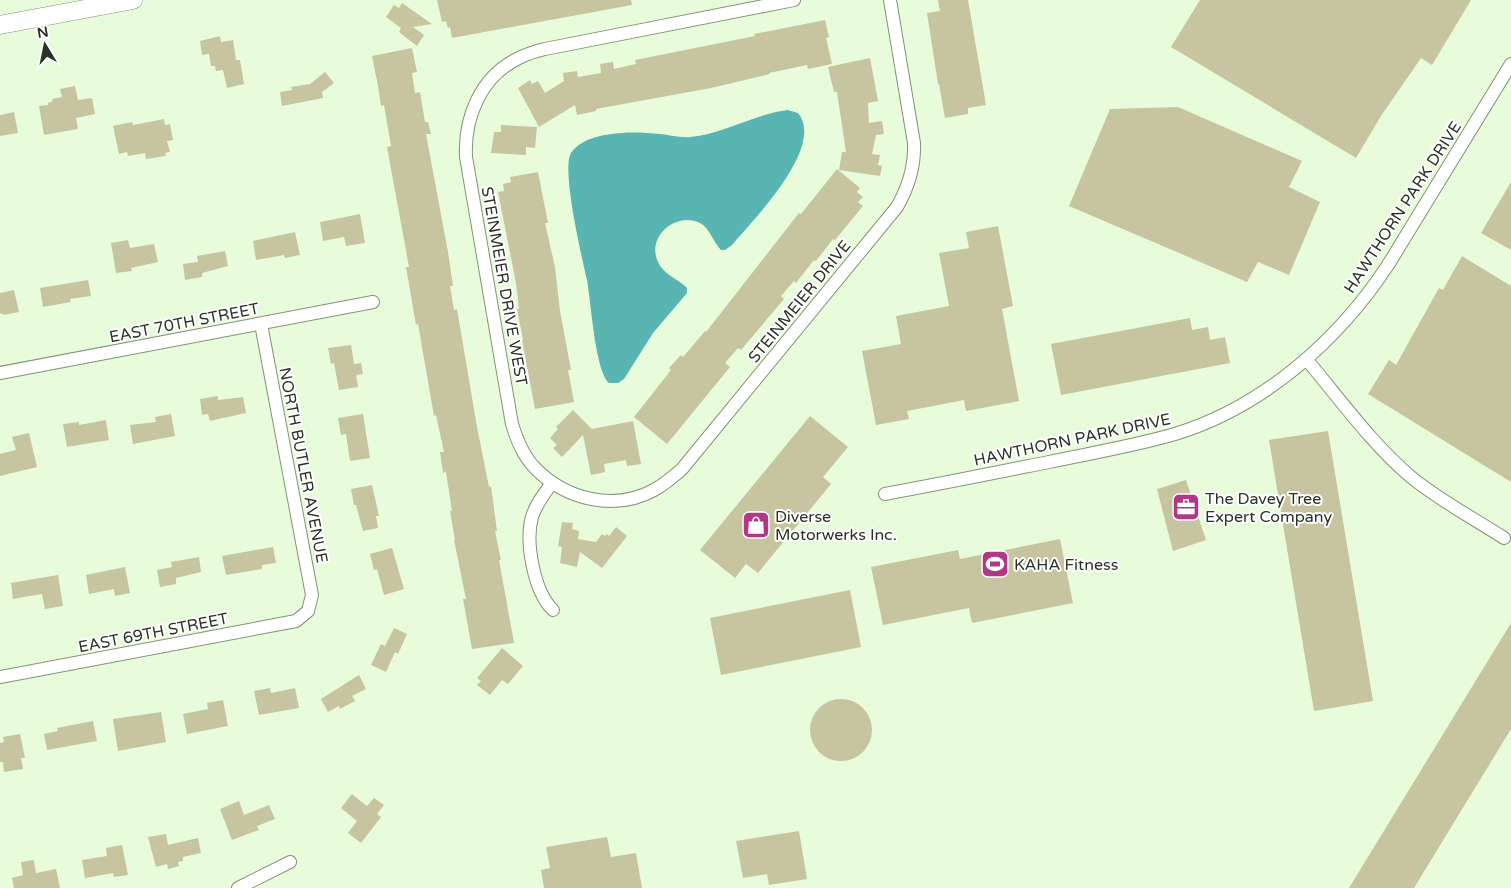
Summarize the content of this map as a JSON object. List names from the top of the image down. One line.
{"streets":{"street":["HAWTHORN PARK DRIVE","STEINMEIER DRIVE WEST","STEINMEIER DRIVE","EAST 70TH STREET","NORTH BUTLER AVENUE","EAST 69TH STREET"]},"crossings":[["STEINMEIER DRIVE WEST","STEINMEIER DRIVE"],["EAST 70TH STREET","NORTH BUTLER AVENUE"],["NORTH BUTLER AVENUE","EAST 69TH STREET"]],"places":{"office":["The Davey Tree Expert Company"],"shop":["Diverse Motorwerks Inc."],"sports":["KAHA Fitness"]},"north":"top"}
